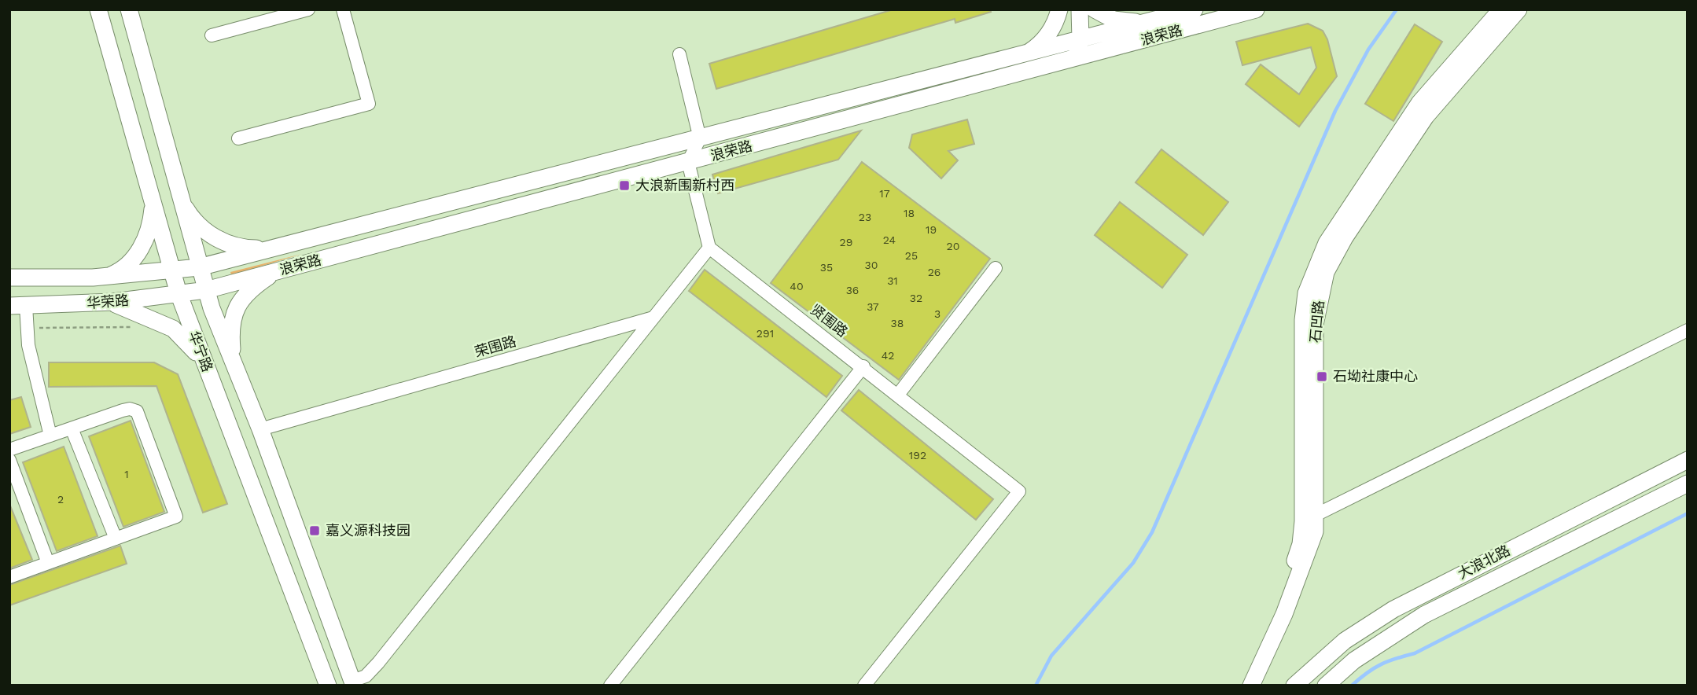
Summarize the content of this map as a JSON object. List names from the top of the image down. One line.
{"streets":{"main road":["浪荣路","华荣路","石凹路","华宁路","大浪北路"],"street":["贤围路","荣围路"]},"crossings":[["浪荣路","华荣路"],["浪荣路","华宁路"],["华荣路","华宁路"],["荣围路","华宁路"]],"places":{"transit":["大浪新围新村西","石坳社康中心","嘉义源科技园"]},"house_numbers":["17","18","23","19","24","29","20","25","30","35","26","31","40","36","32","37","3","38","291","42","192","1","2"]}
